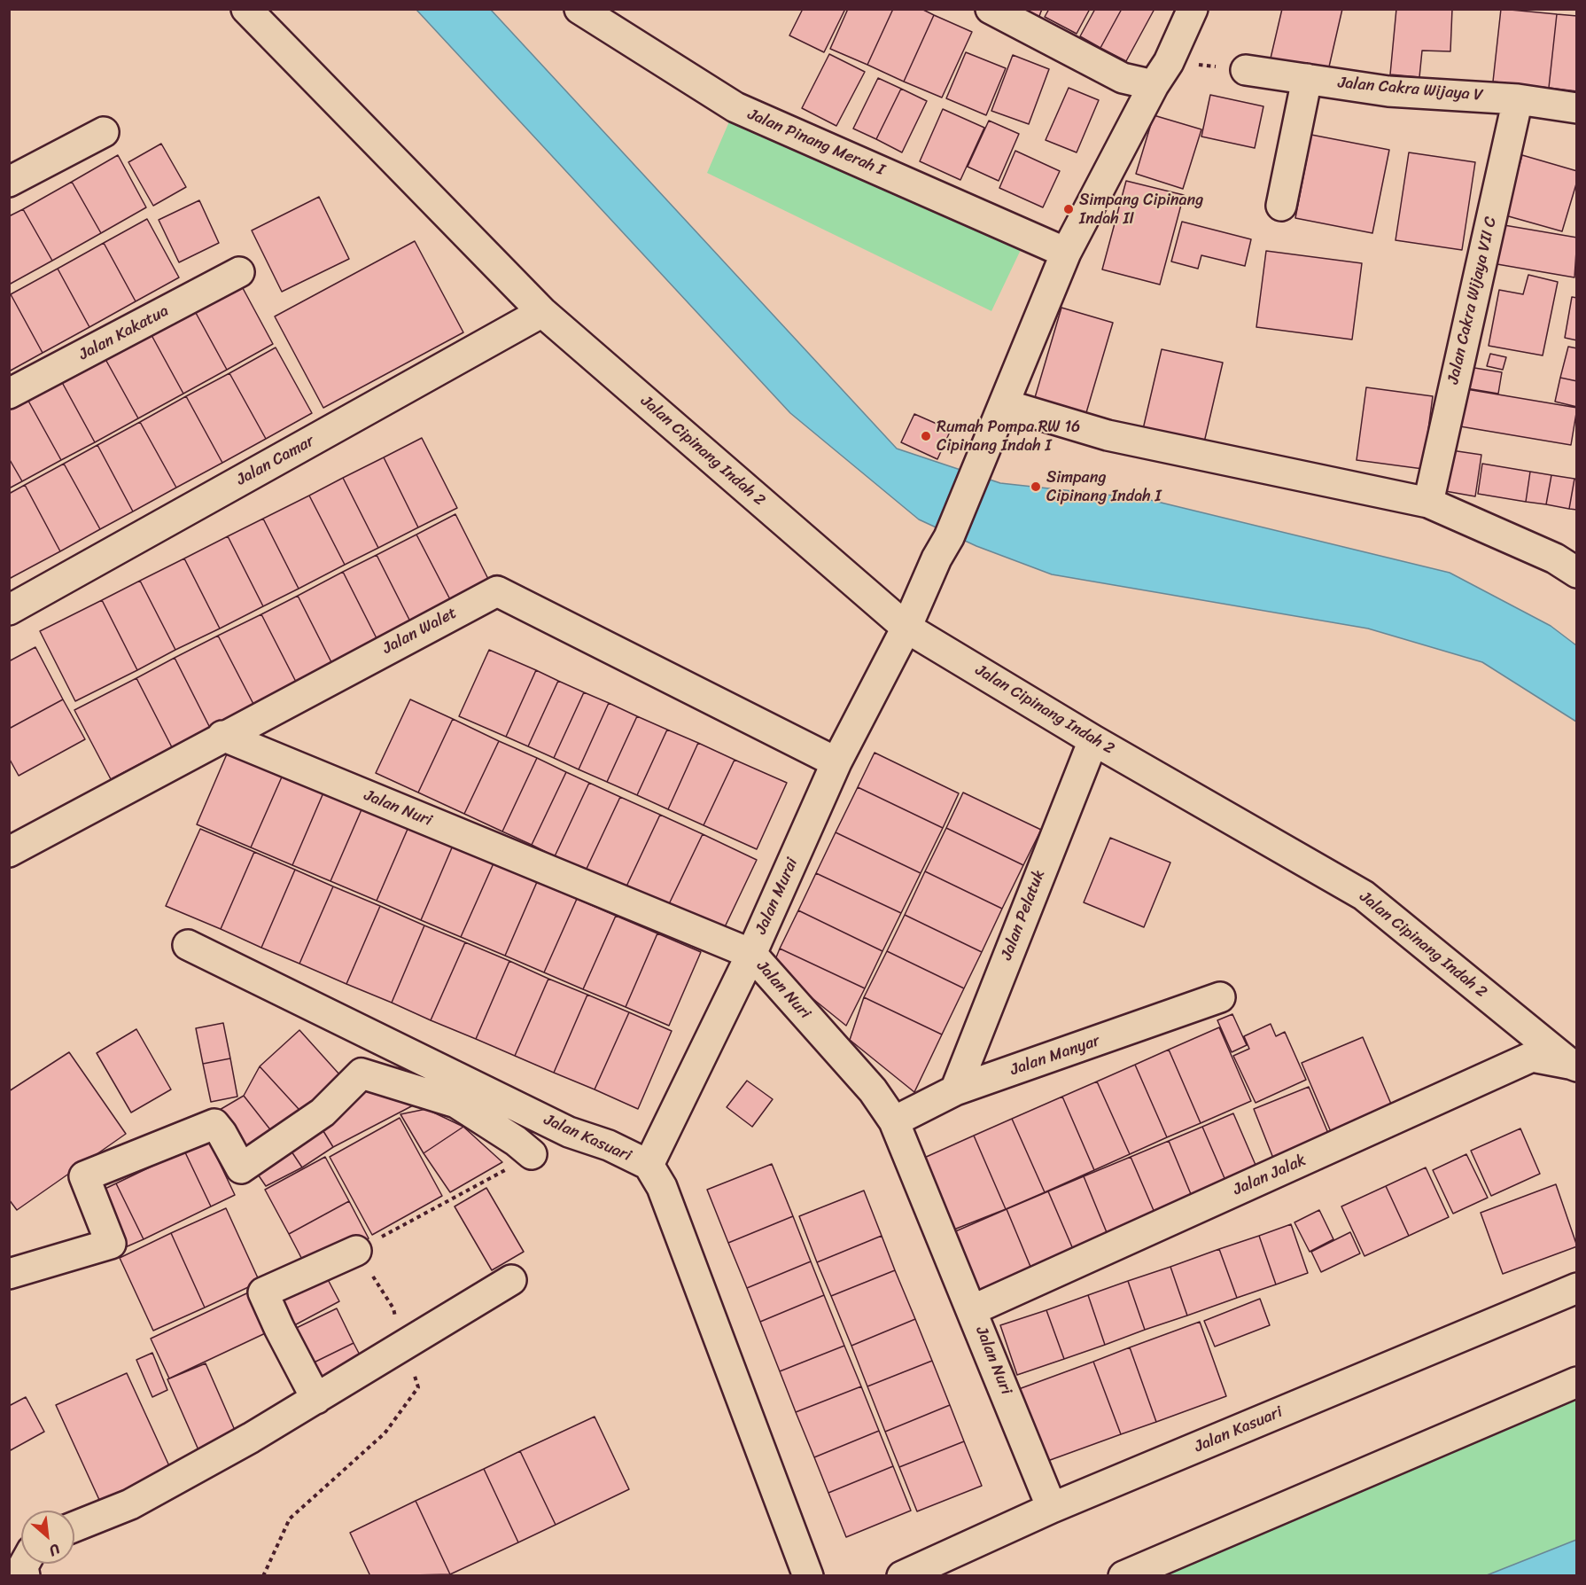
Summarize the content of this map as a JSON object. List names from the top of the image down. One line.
{"streets":{"street":["Jalan Cakra Wijaya V","Jalan Pinang Merah I","Jalan Cakra Wijaya VII C","Jalan Kakatua","Jalan Cipinang Indah 2","Jalan Camar","Jalan Walet","Jalan Nuri","Jalan Murai","Jalan Pelatuk","Jalan Manyar","Jalan Kasuari","Jalan Jalak"]},"crossings":[["Jalan Cakra Wijaya V","Jalan Cakra Wijaya VII C"],["Jalan Pinang Merah I","Jalan Murai"],["Jalan Cipinang Indah 2","Jalan Camar"],["Jalan Cipinang Indah 2","Jalan Murai"],["Jalan Cipinang Indah 2","Jalan Pelatuk"],["Jalan Cipinang Indah 2","Jalan Jalak"],["Jalan Walet","Jalan Nuri"],["Jalan Walet","Jalan Murai"],["Jalan Nuri","Jalan Murai"],["Jalan Nuri","Jalan Manyar"],["Jalan Nuri","Jalan Kasuari"],["Jalan Nuri","Jalan Jalak"],["Jalan Murai","Jalan Kasuari"],["Jalan Pelatuk","Jalan Manyar"]],"places":["Simpang Cipinang Indah II","Rumah Pompa RW 16 Cipinang Indah I","Simpang Cipinang Indah I"],"north":"bottom right"}
